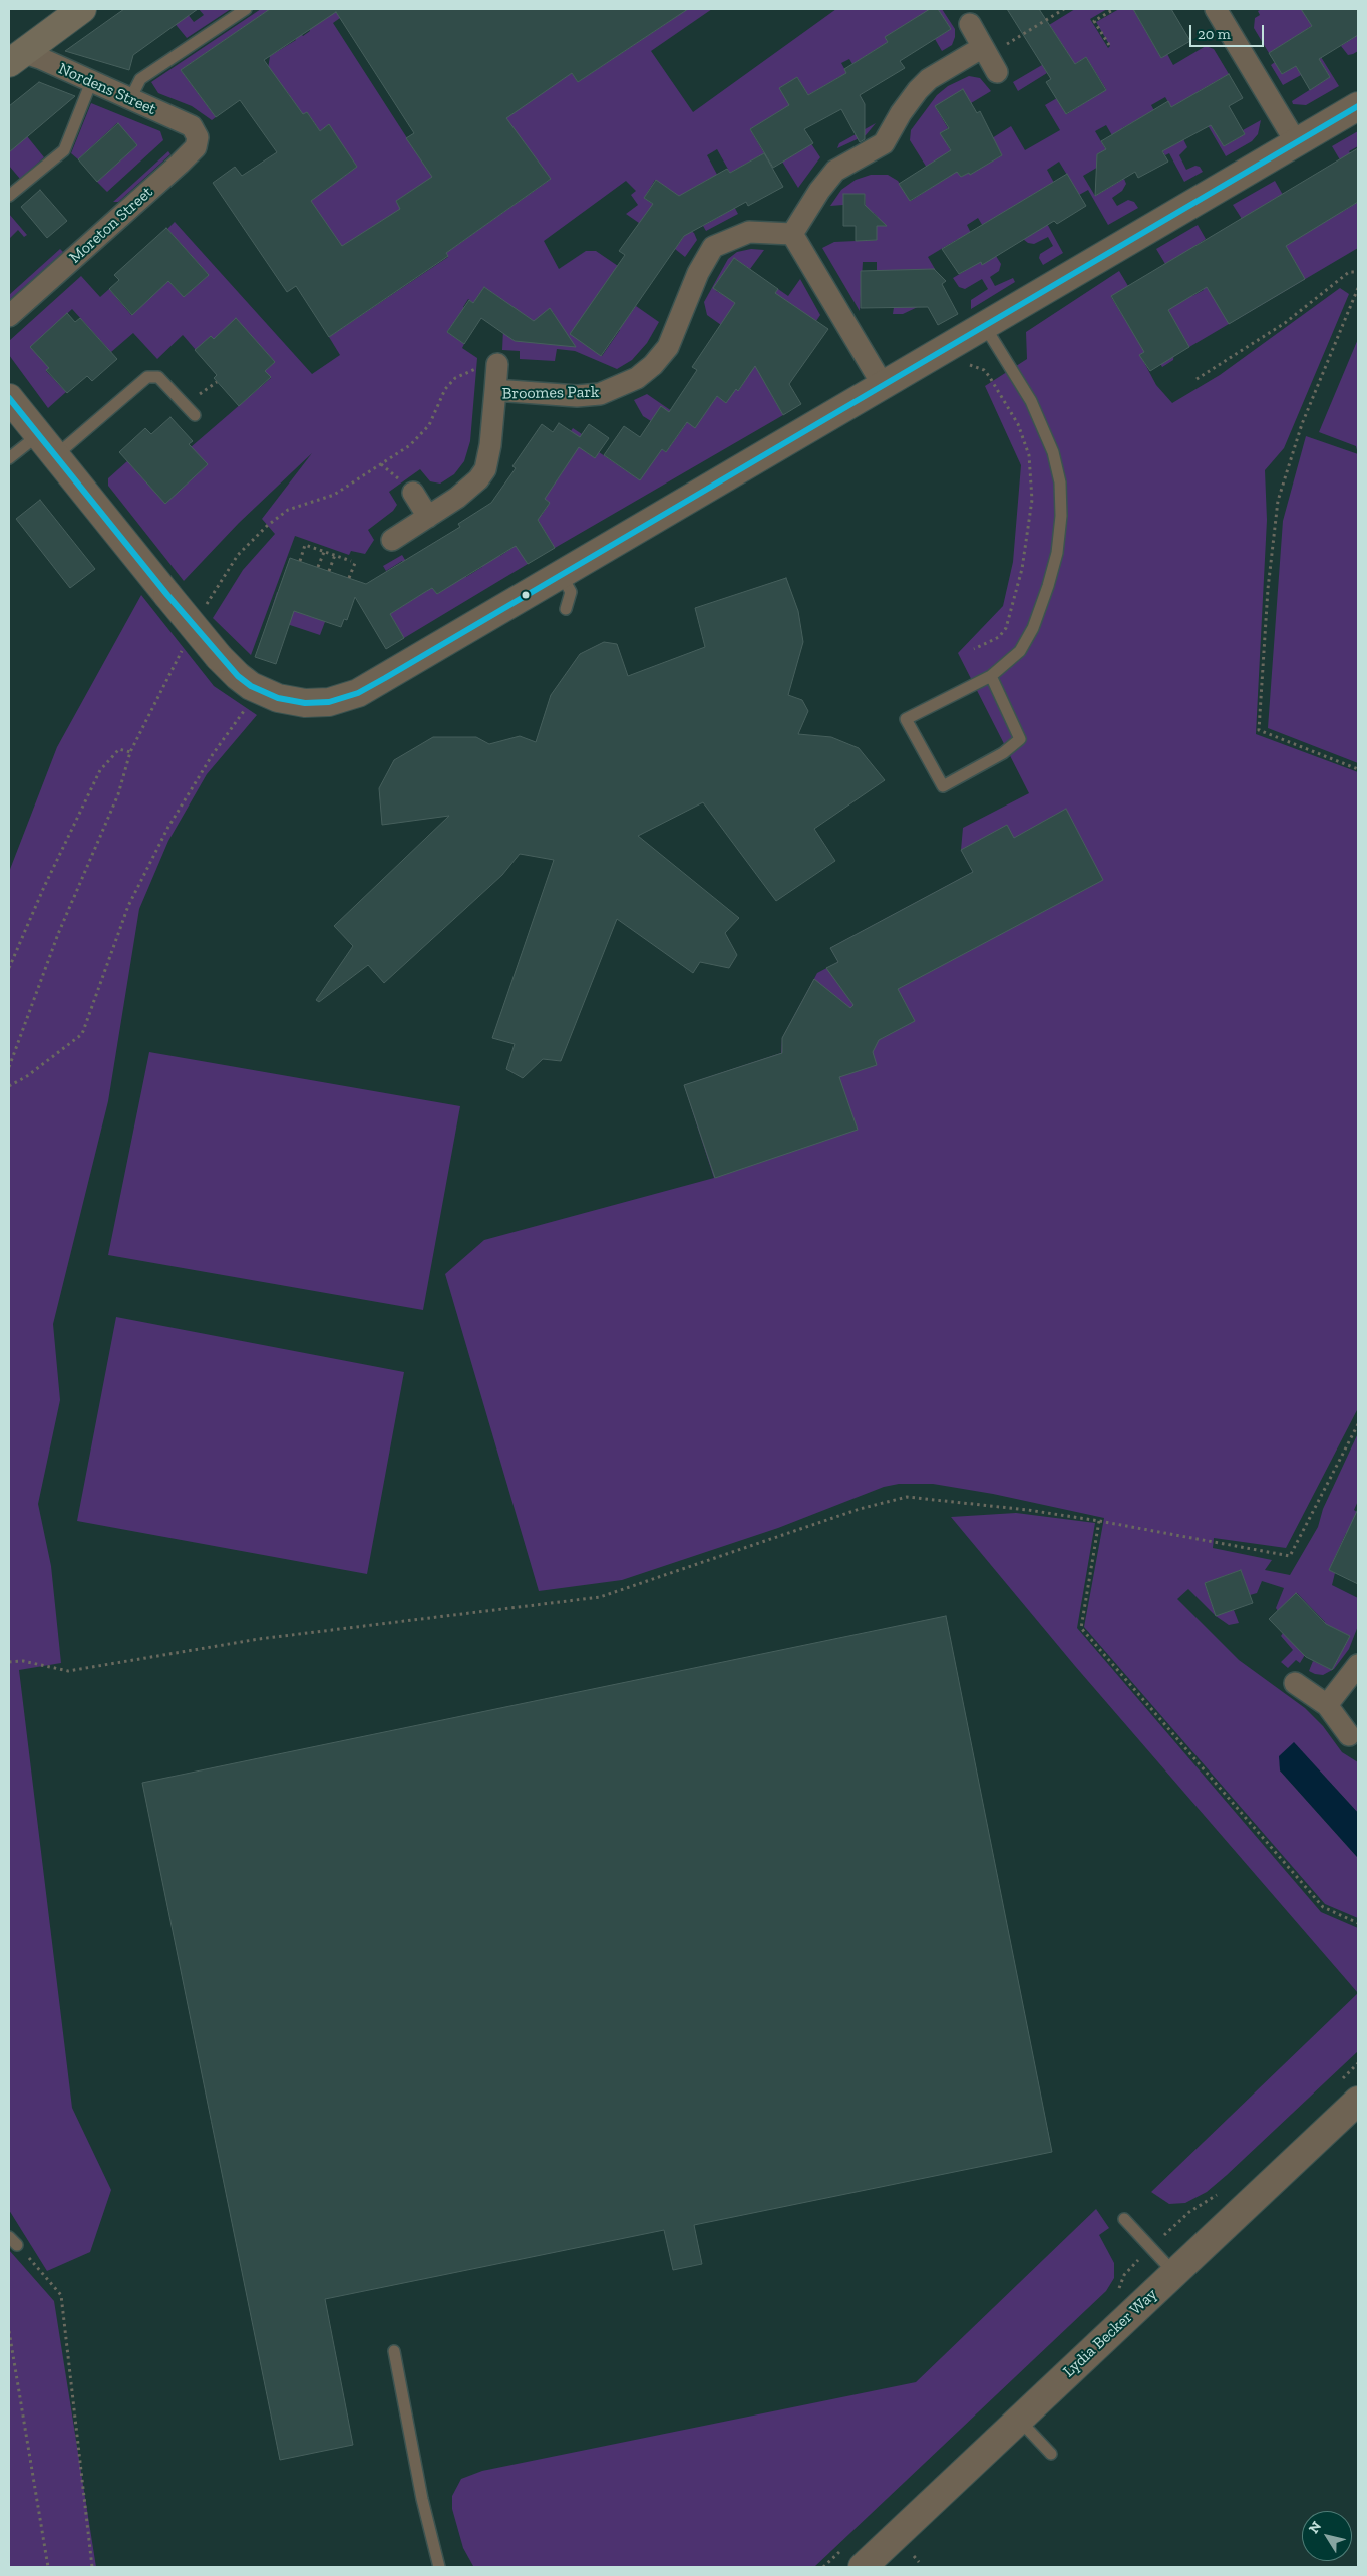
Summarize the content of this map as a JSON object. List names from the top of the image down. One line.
{"streets":{"street":["Nordens Street","Moreton Street","Broomes Park","Lydia Becker Way"]},"crossings":[["Nordens Street","Moreton Street"]],"scale_bar":"20 m","north":"top left"}
